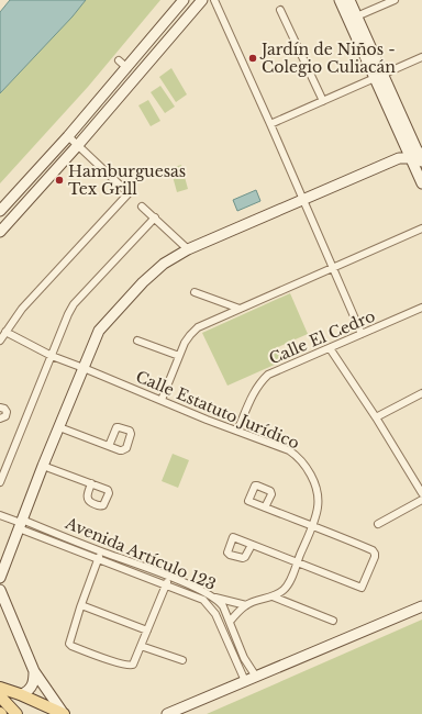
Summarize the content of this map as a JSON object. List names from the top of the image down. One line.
{"streets":{"street":["Calle El Cedro","Calle Estatuto Jurídico","Avenida Artículo 123"]},"crossings":[["Calle El Cedro","Calle Estatuto Jurídico"]],"places":["Jardín de Niños - Colegio Culiacán","Hamburguesas Tex Grill"]}
